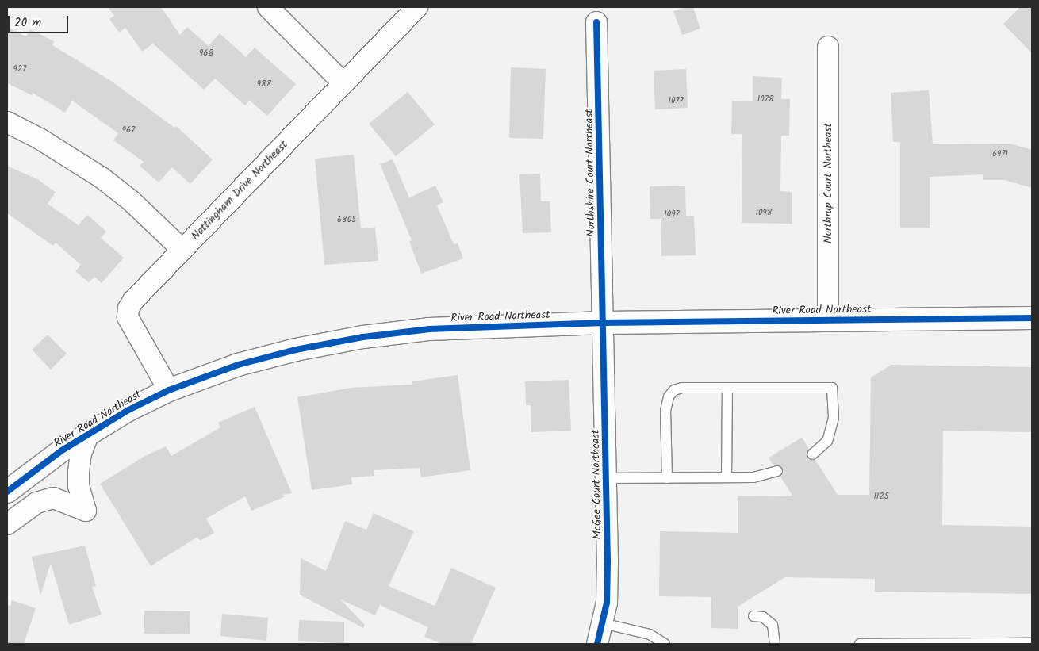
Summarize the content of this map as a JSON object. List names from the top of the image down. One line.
{"streets":{"main road":["River Road Northeast"],"street":["Northshire Court Northeast","Northrup Court Northeast","Nottingham Drive Northeast","McGee Court Northeast"]},"crossings":[["Northshire Court Northeast","River Road Northeast"],["Northshire Court Northeast","McGee Court Northeast"],["Northrup Court Northeast","River Road Northeast"],["Nottingham Drive Northeast","River Road Northeast"],["River Road Northeast","McGee Court Northeast"]],"house_numbers":["968","927","988","1078","1077","967","6971","1098","1097","6805","1125"],"scale_bar":"20 m"}
